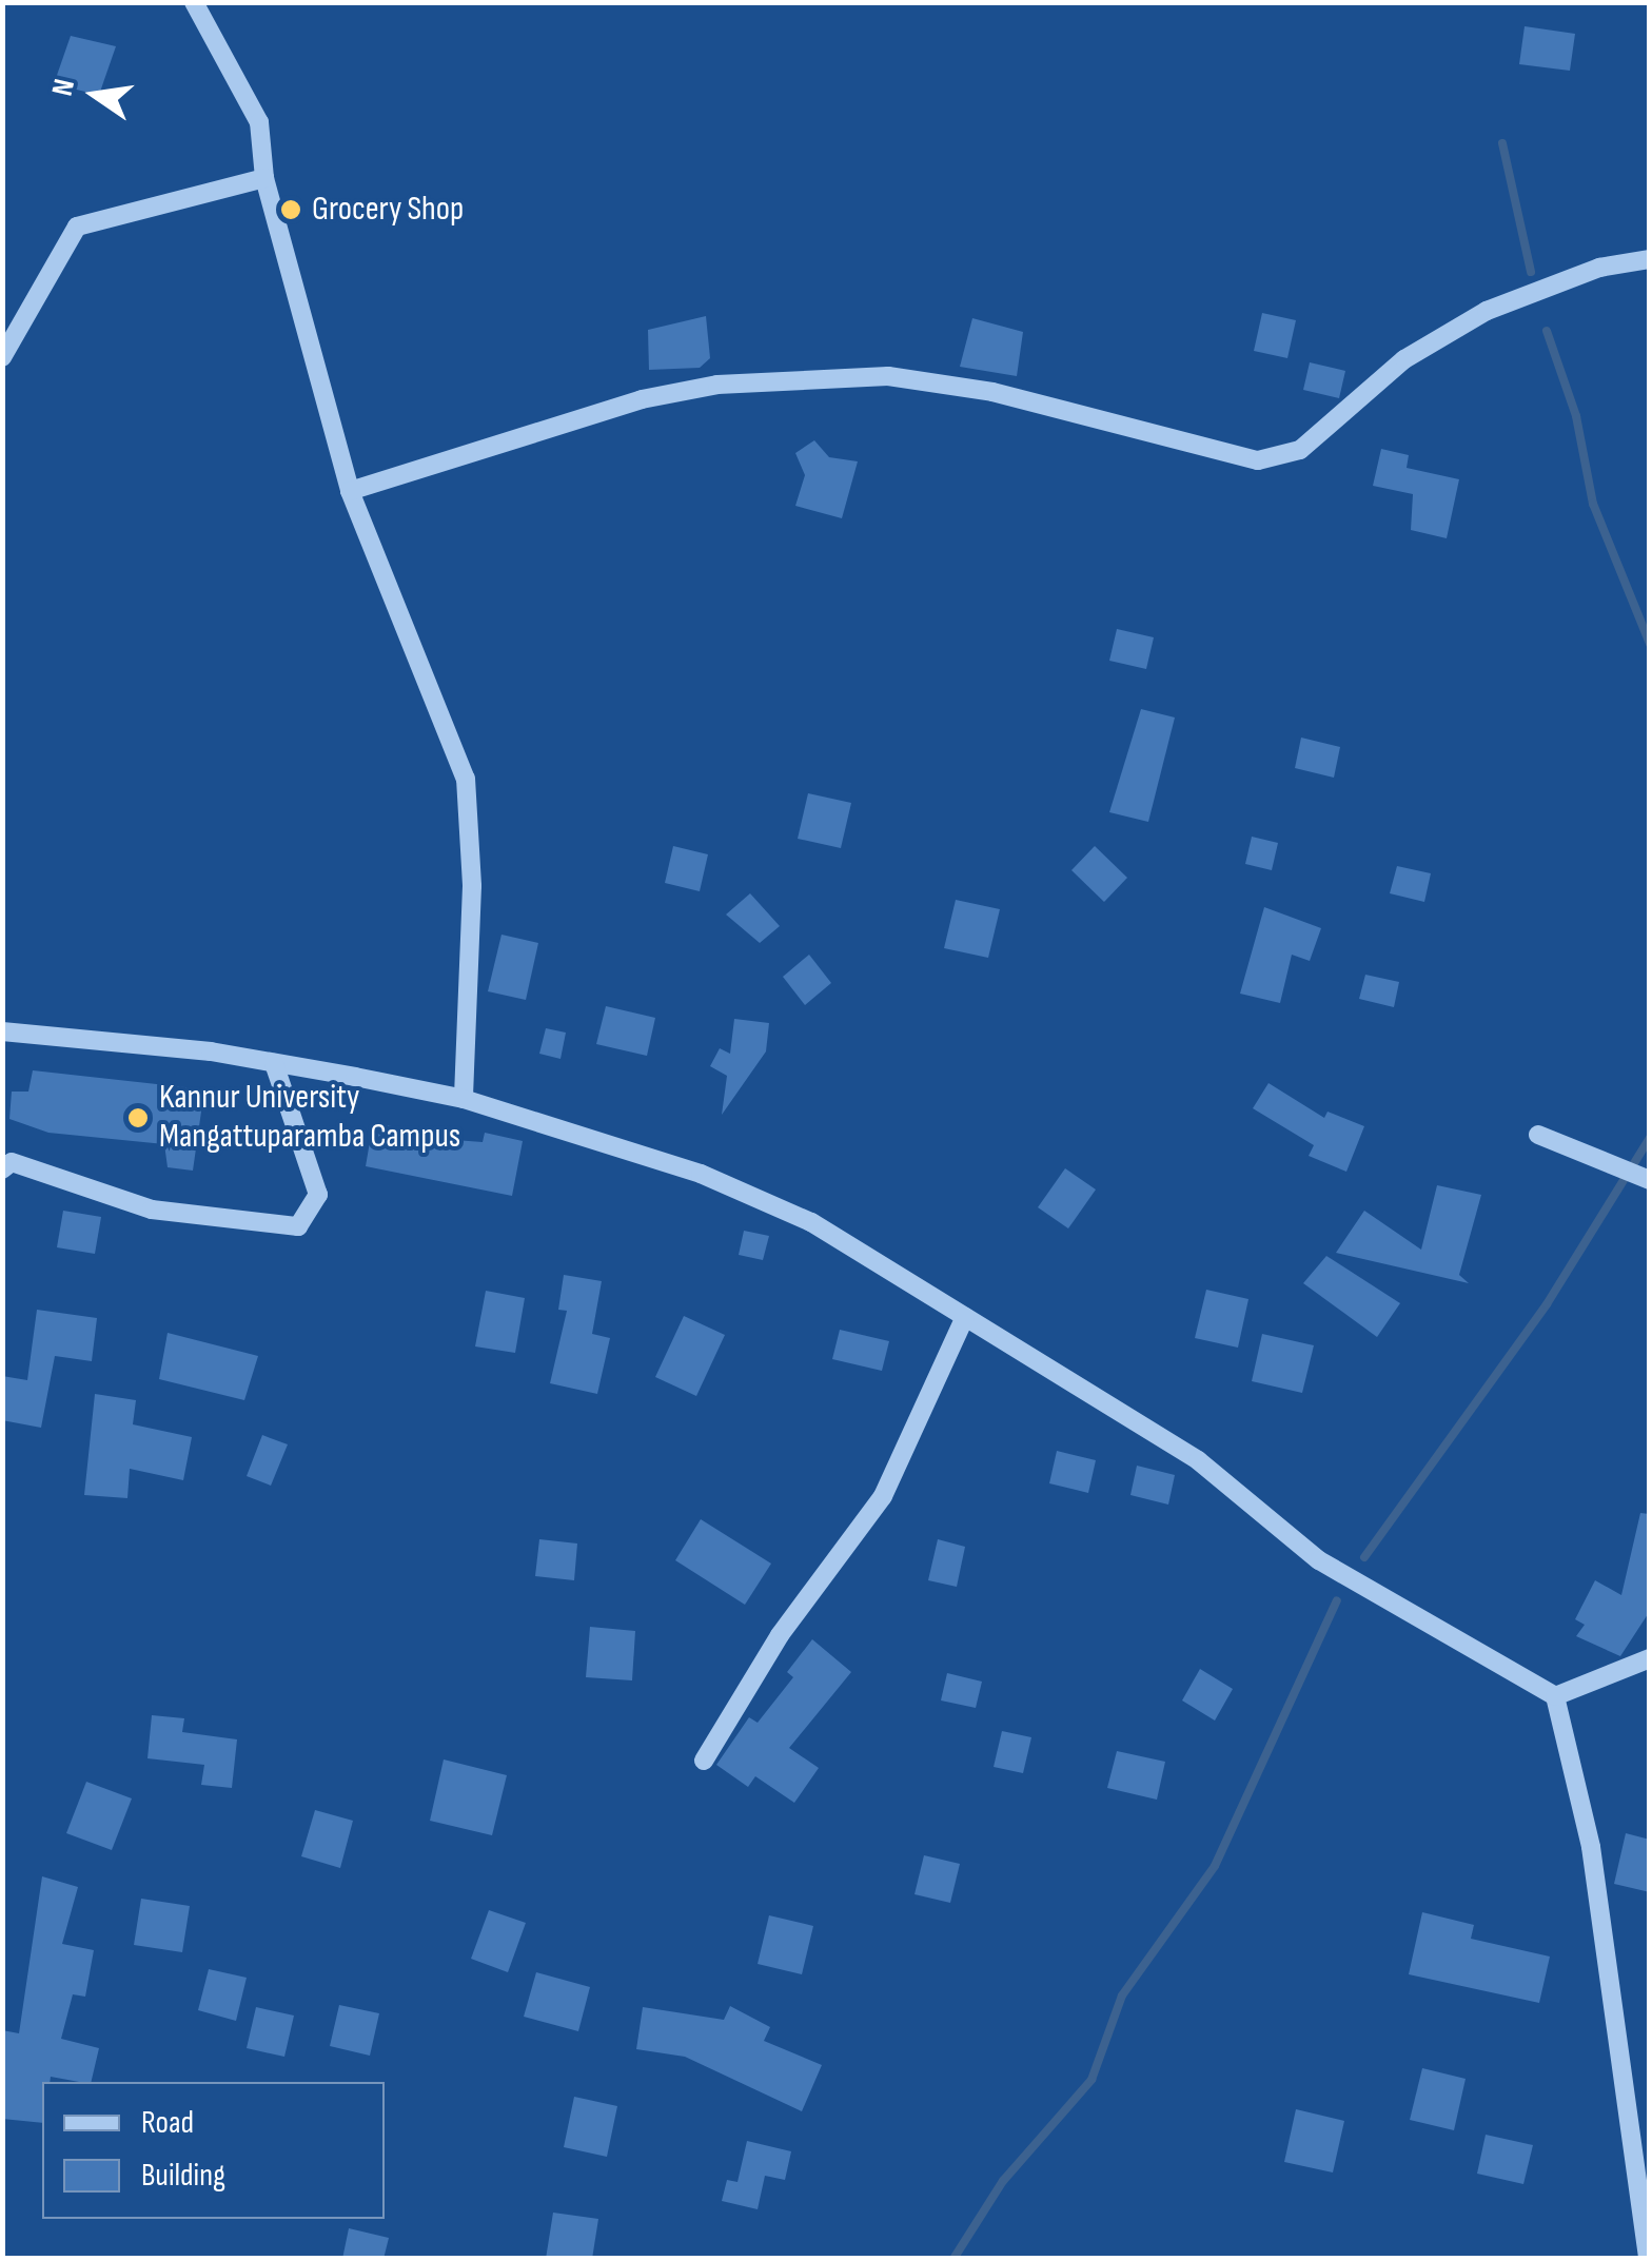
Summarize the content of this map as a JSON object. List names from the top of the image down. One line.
{"places":["Grocery Shop","Kannur University Mangattuparamba Campus"],"legend":["Road","Building"],"north":"left"}
